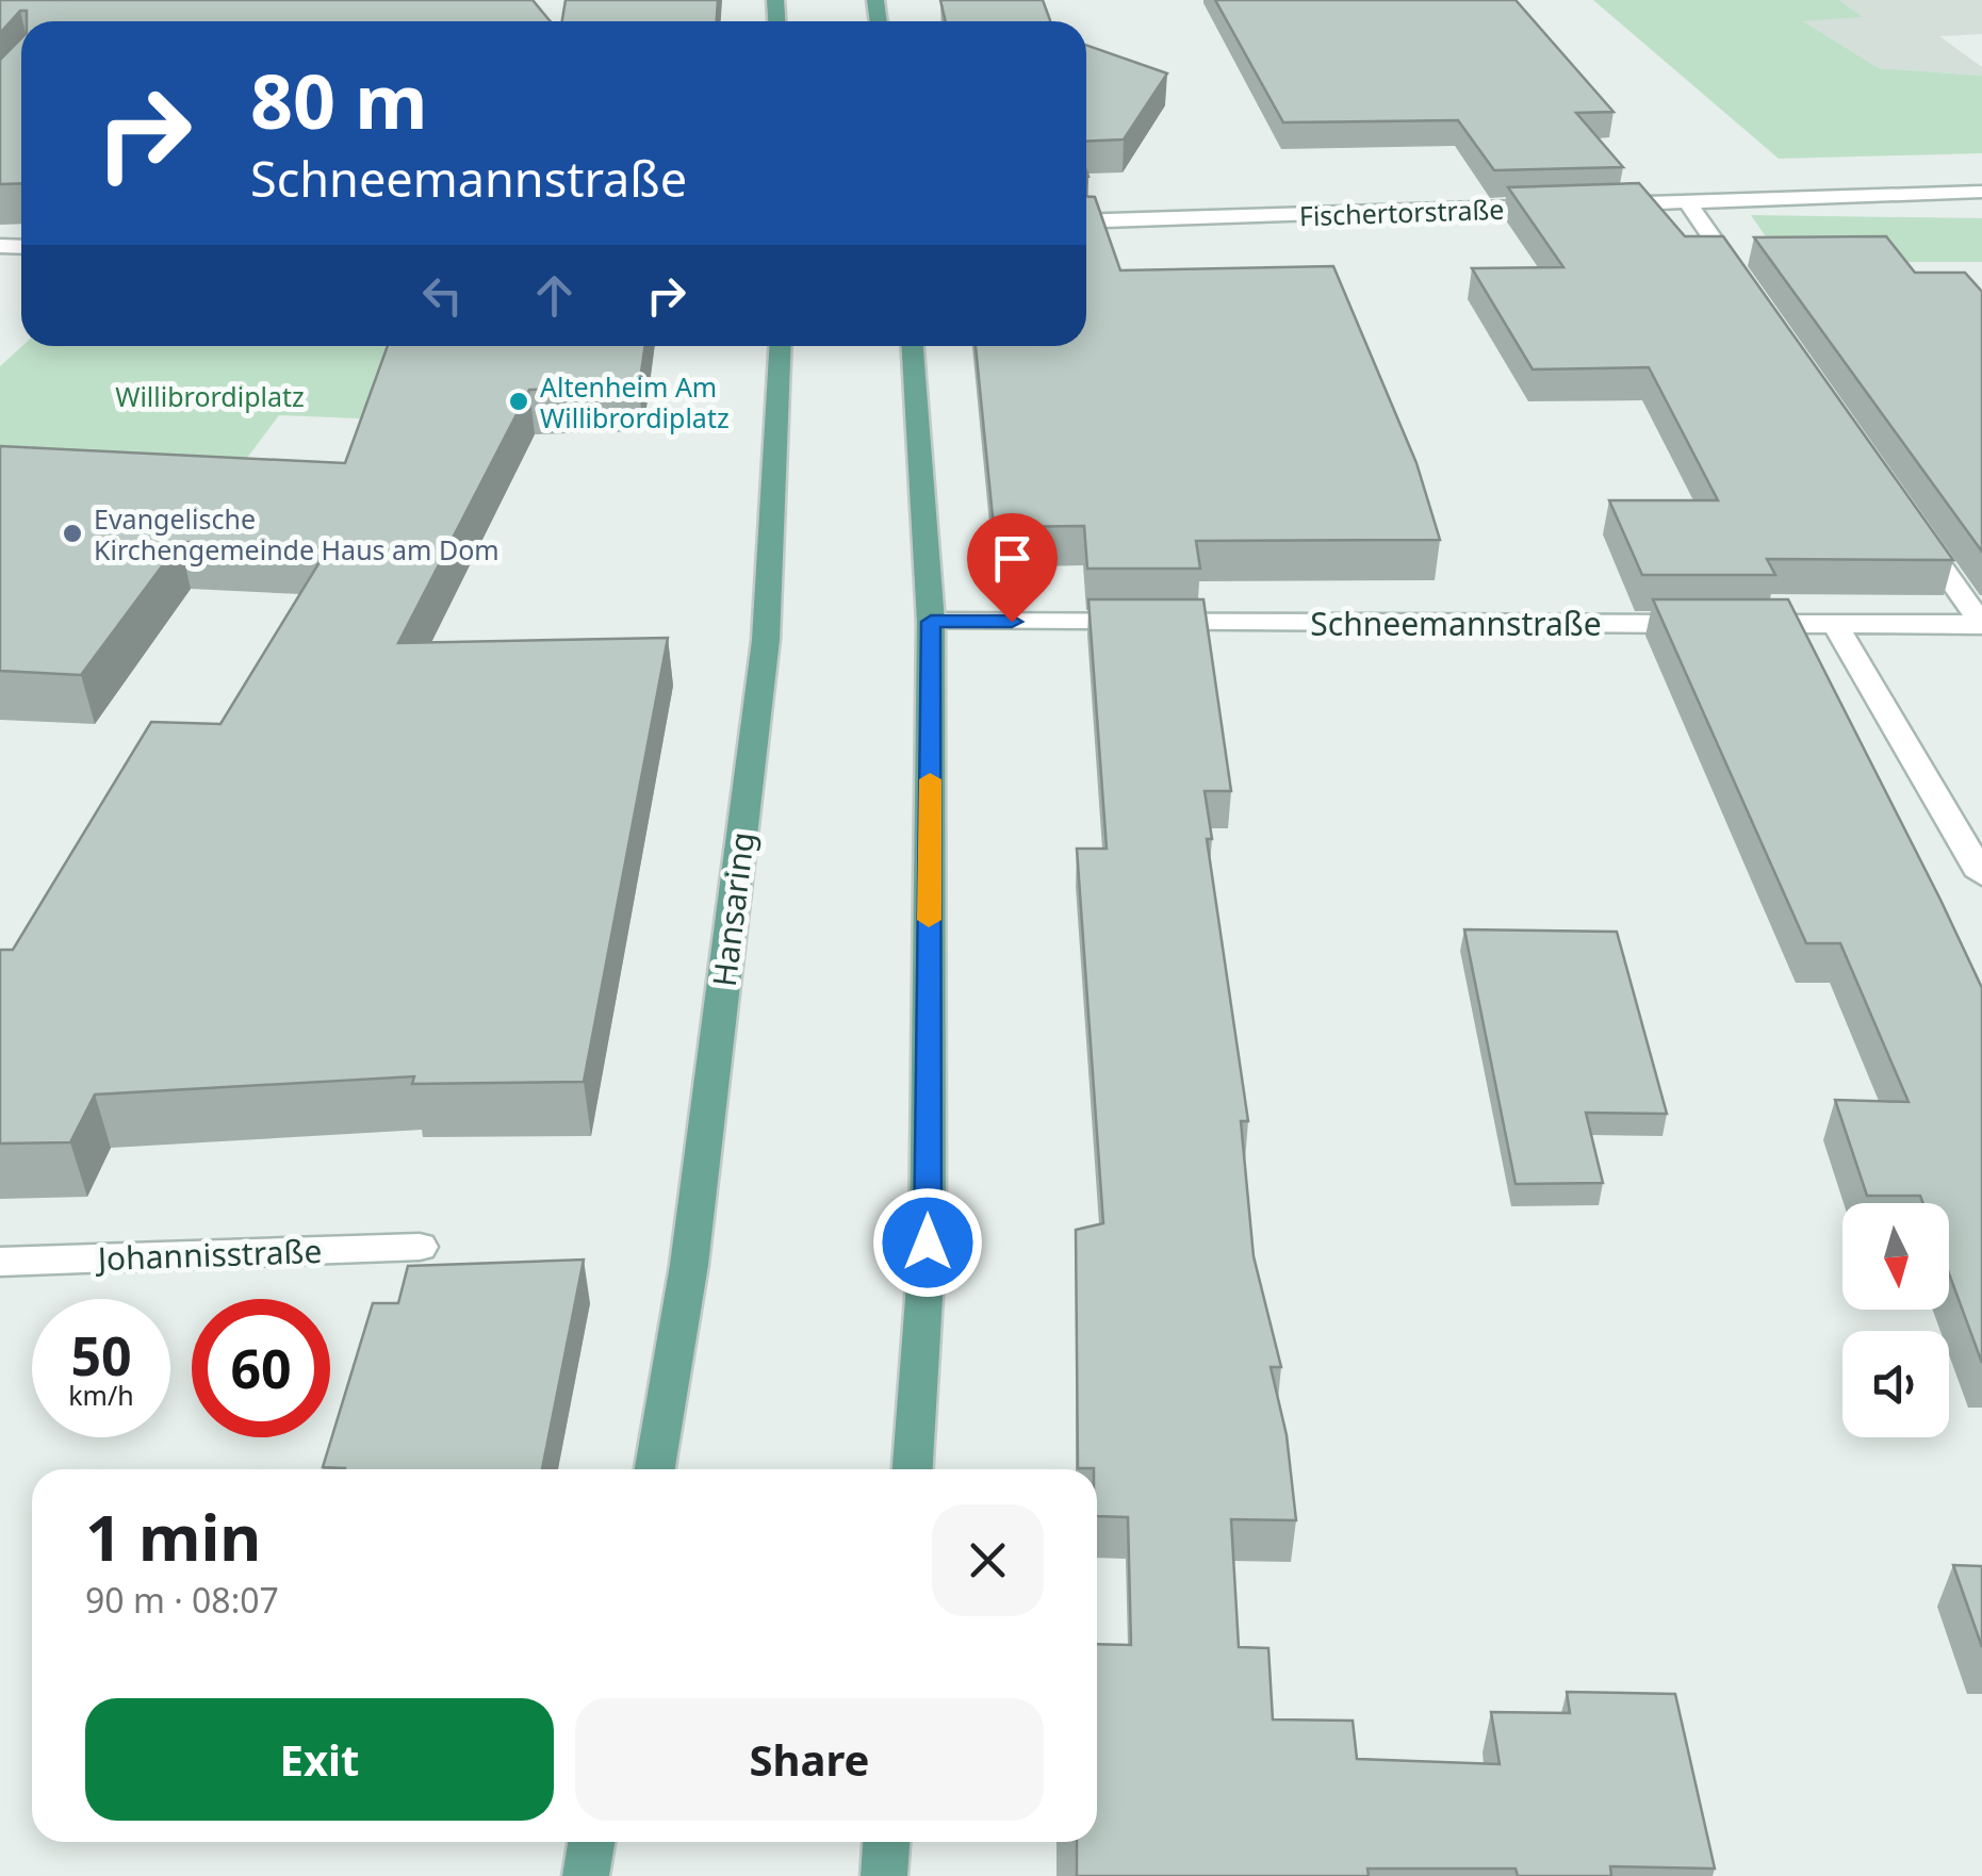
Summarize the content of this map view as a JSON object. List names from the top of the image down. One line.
{"streets":{"main road":["Hansaring"],"street":["Fischertorstraße","Schneemannstraße","Johannisstraße"]},"parks":["Willibrordiplatz"],"places":["Altenheim Am Willibrordiplatz","Evangelische Kirchengemeinde Haus am Dom"],"north":"bottom","page":{"turn":["80 m","Schneemannstraße"],"speed":"50 km/h","limit":"60","heading":["1 min","90 m · 08:07"],"buttons":["Exit","Share"]}}
